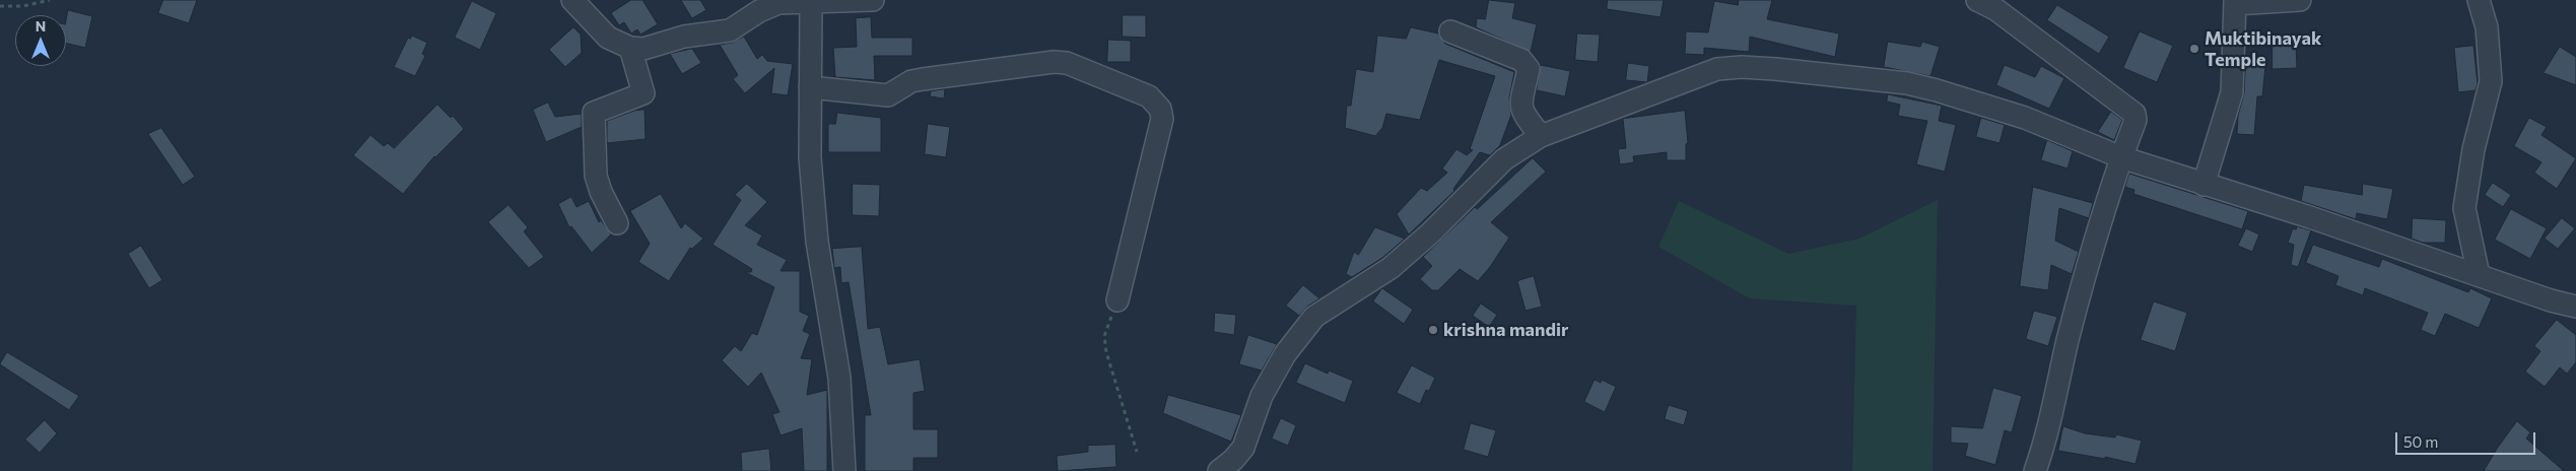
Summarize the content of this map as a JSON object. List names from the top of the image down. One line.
{"places":["Muktibinayak Temple","krishna mandir"],"scale_bar":"50 m","north":"top"}
